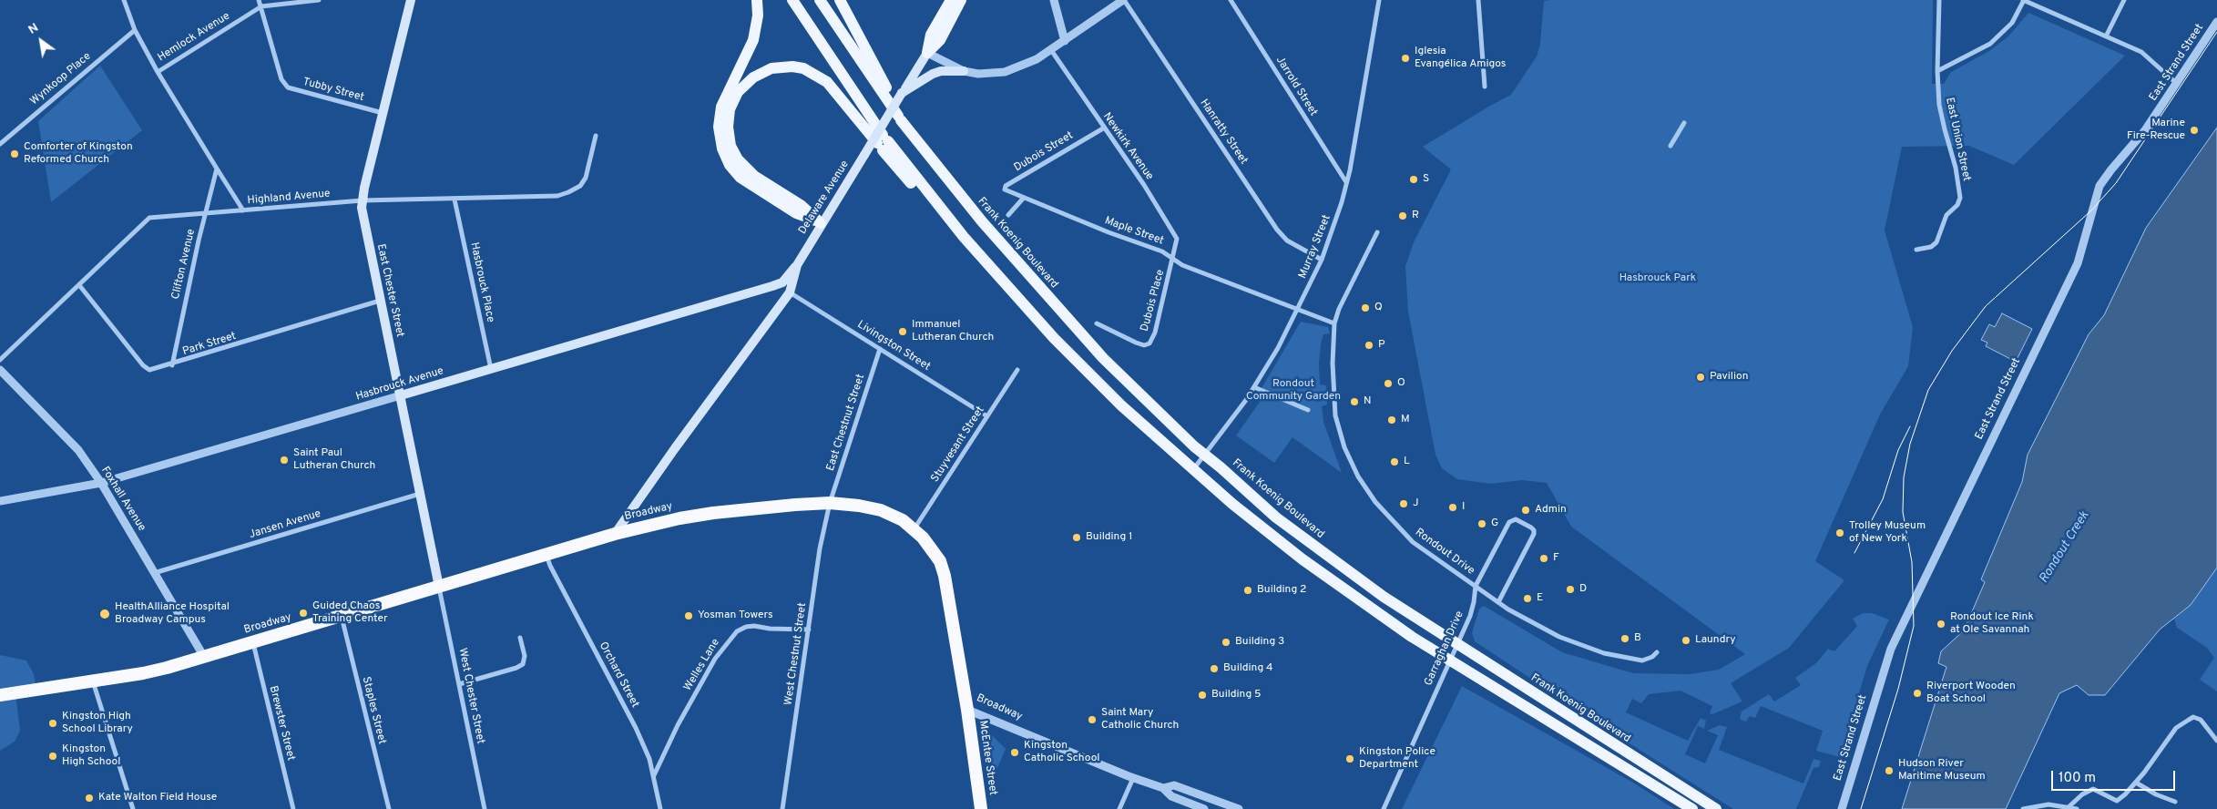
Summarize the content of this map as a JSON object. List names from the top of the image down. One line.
{"streets":{"highway":["Broadway","McEntee Street"],"main road":["Delaware Avenue","Frank Koenig Boulevard","East Chester Street","Hasbrouck Avenue"],"street":["Hemlock Avenue","East Strand Street","Wynkoop Place","Jarrold Street","Tubby Street","Hanratty Street","East Union Street","Newkirk Avenue","Dubois Street","Highland Avenue","Maple Street","Murray Street","Clifton Avenue","Hasbrouck Place","Dubois Place","Park Street","Livingston Street","East Chestnut Street","Stuyvesant Street","Foxhall Avenue","Jansen Avenue","Rondout Drive","Garraghan Drive","West Chestnut Street","Welles Lane","Orchard Street","West Chester Street","Staples Street","Brewster Street"]},"crossings":[["Hemlock Avenue","Tubby Street"],["Jarrold Street","Murray Street"],["Tubby Street","East Chester Street"],["Hanratty Street","Murray Street"],["Newkirk Avenue","Dubois Street"],["Newkirk Avenue","Maple Street"],["Newkirk Avenue","Dubois Place"],["Dubois Street","Maple Street"],["Highland Avenue","Clifton Avenue"],["Highland Avenue","Hasbrouck Place"],["Highland Avenue","East Chester Street"],["Highland Avenue","Park Street"],["Delaware Avenue","Livingston Street"],["Delaware Avenue","Hasbrouck Avenue"],["Delaware Avenue","Broadway"],["Maple Street","Murray Street"],["Maple Street","Dubois Place"],["Frank Koenig Boulevard","Murray Street"],["Frank Koenig Boulevard","Garraghan Drive"],["Clifton Avenue","Park Street"],["Hasbrouck Place","Hasbrouck Avenue"],["East Chester Street","Park Street"],["East Chester Street","Hasbrouck Avenue"],["East Chester Street","Broadway"],["East Chester Street","Jansen Avenue"],["East Chester Street","West Chester Street"],["Livingston Street","East Chestnut Street"],["Livingston Street","Stuyvesant Street"],["Hasbrouck Avenue","Foxhall Avenue"],["East Chestnut Street","Broadway"],["East Chestnut Street","West Chestnut Street"],["Stuyvesant Street","Broadway"],["Foxhall Avenue","Broadway"],["Foxhall Avenue","Jansen Avenue"],["Broadway","West Chestnut Street"],["Broadway","Orchard Street"],["Broadway","West Chester Street"],["Broadway","Staples Street"],["Broadway","Brewster Street"],["Broadway","McEntee Street"],["Rondout Drive","Garraghan Drive"],["West Chestnut Street","Welles Lane"],["Welles Lane","Orchard Street"]],"water":["Rondout Creek"],"parks":["Hasbrouck Park","Rondout Community Garden"],"places":["Iglesia Evangélica Amigos","Marine Fire-Rescue","Comforter of Kingston Reformed Church","S","R","Q","Immanuel Lutheran Church","P","Pavilion","O","N","M","Saint Paul Lutheran Church","L","J","I","Admin","G","Trolley Museum of New York","Building 1","F","D","Building 2","E","Guided Chaos Training Center","HealthAlliance Hospital Broadway Campus","Yosman Towers","Rondout Ice Rink at Ole Savannah","B","Laundry","Building 3","Building 4","Riverport Wooden Boat School","Building 5","Saint Mary Catholic Church","Kingston High School Library","Kingston Catholic School","Kingston High School","Kingston Police Department","Hudson River Maritime Museum","Kate Walton Field House"],"scale_bar":"100 m","north":"top left"}
